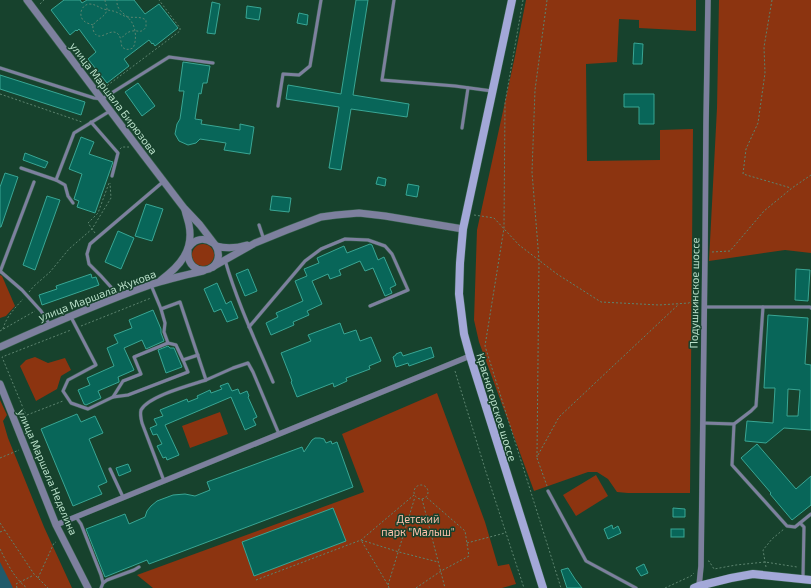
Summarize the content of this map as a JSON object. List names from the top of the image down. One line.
{"streets":{"main road":["Красногорское шоссе"],"street":["улица Маршала Бирюзова","Подушкинское шоссе","улица Маршала Жукова","улица Маршала Неделина"]},"parks":["Детский парк \"Малыш\""]}
